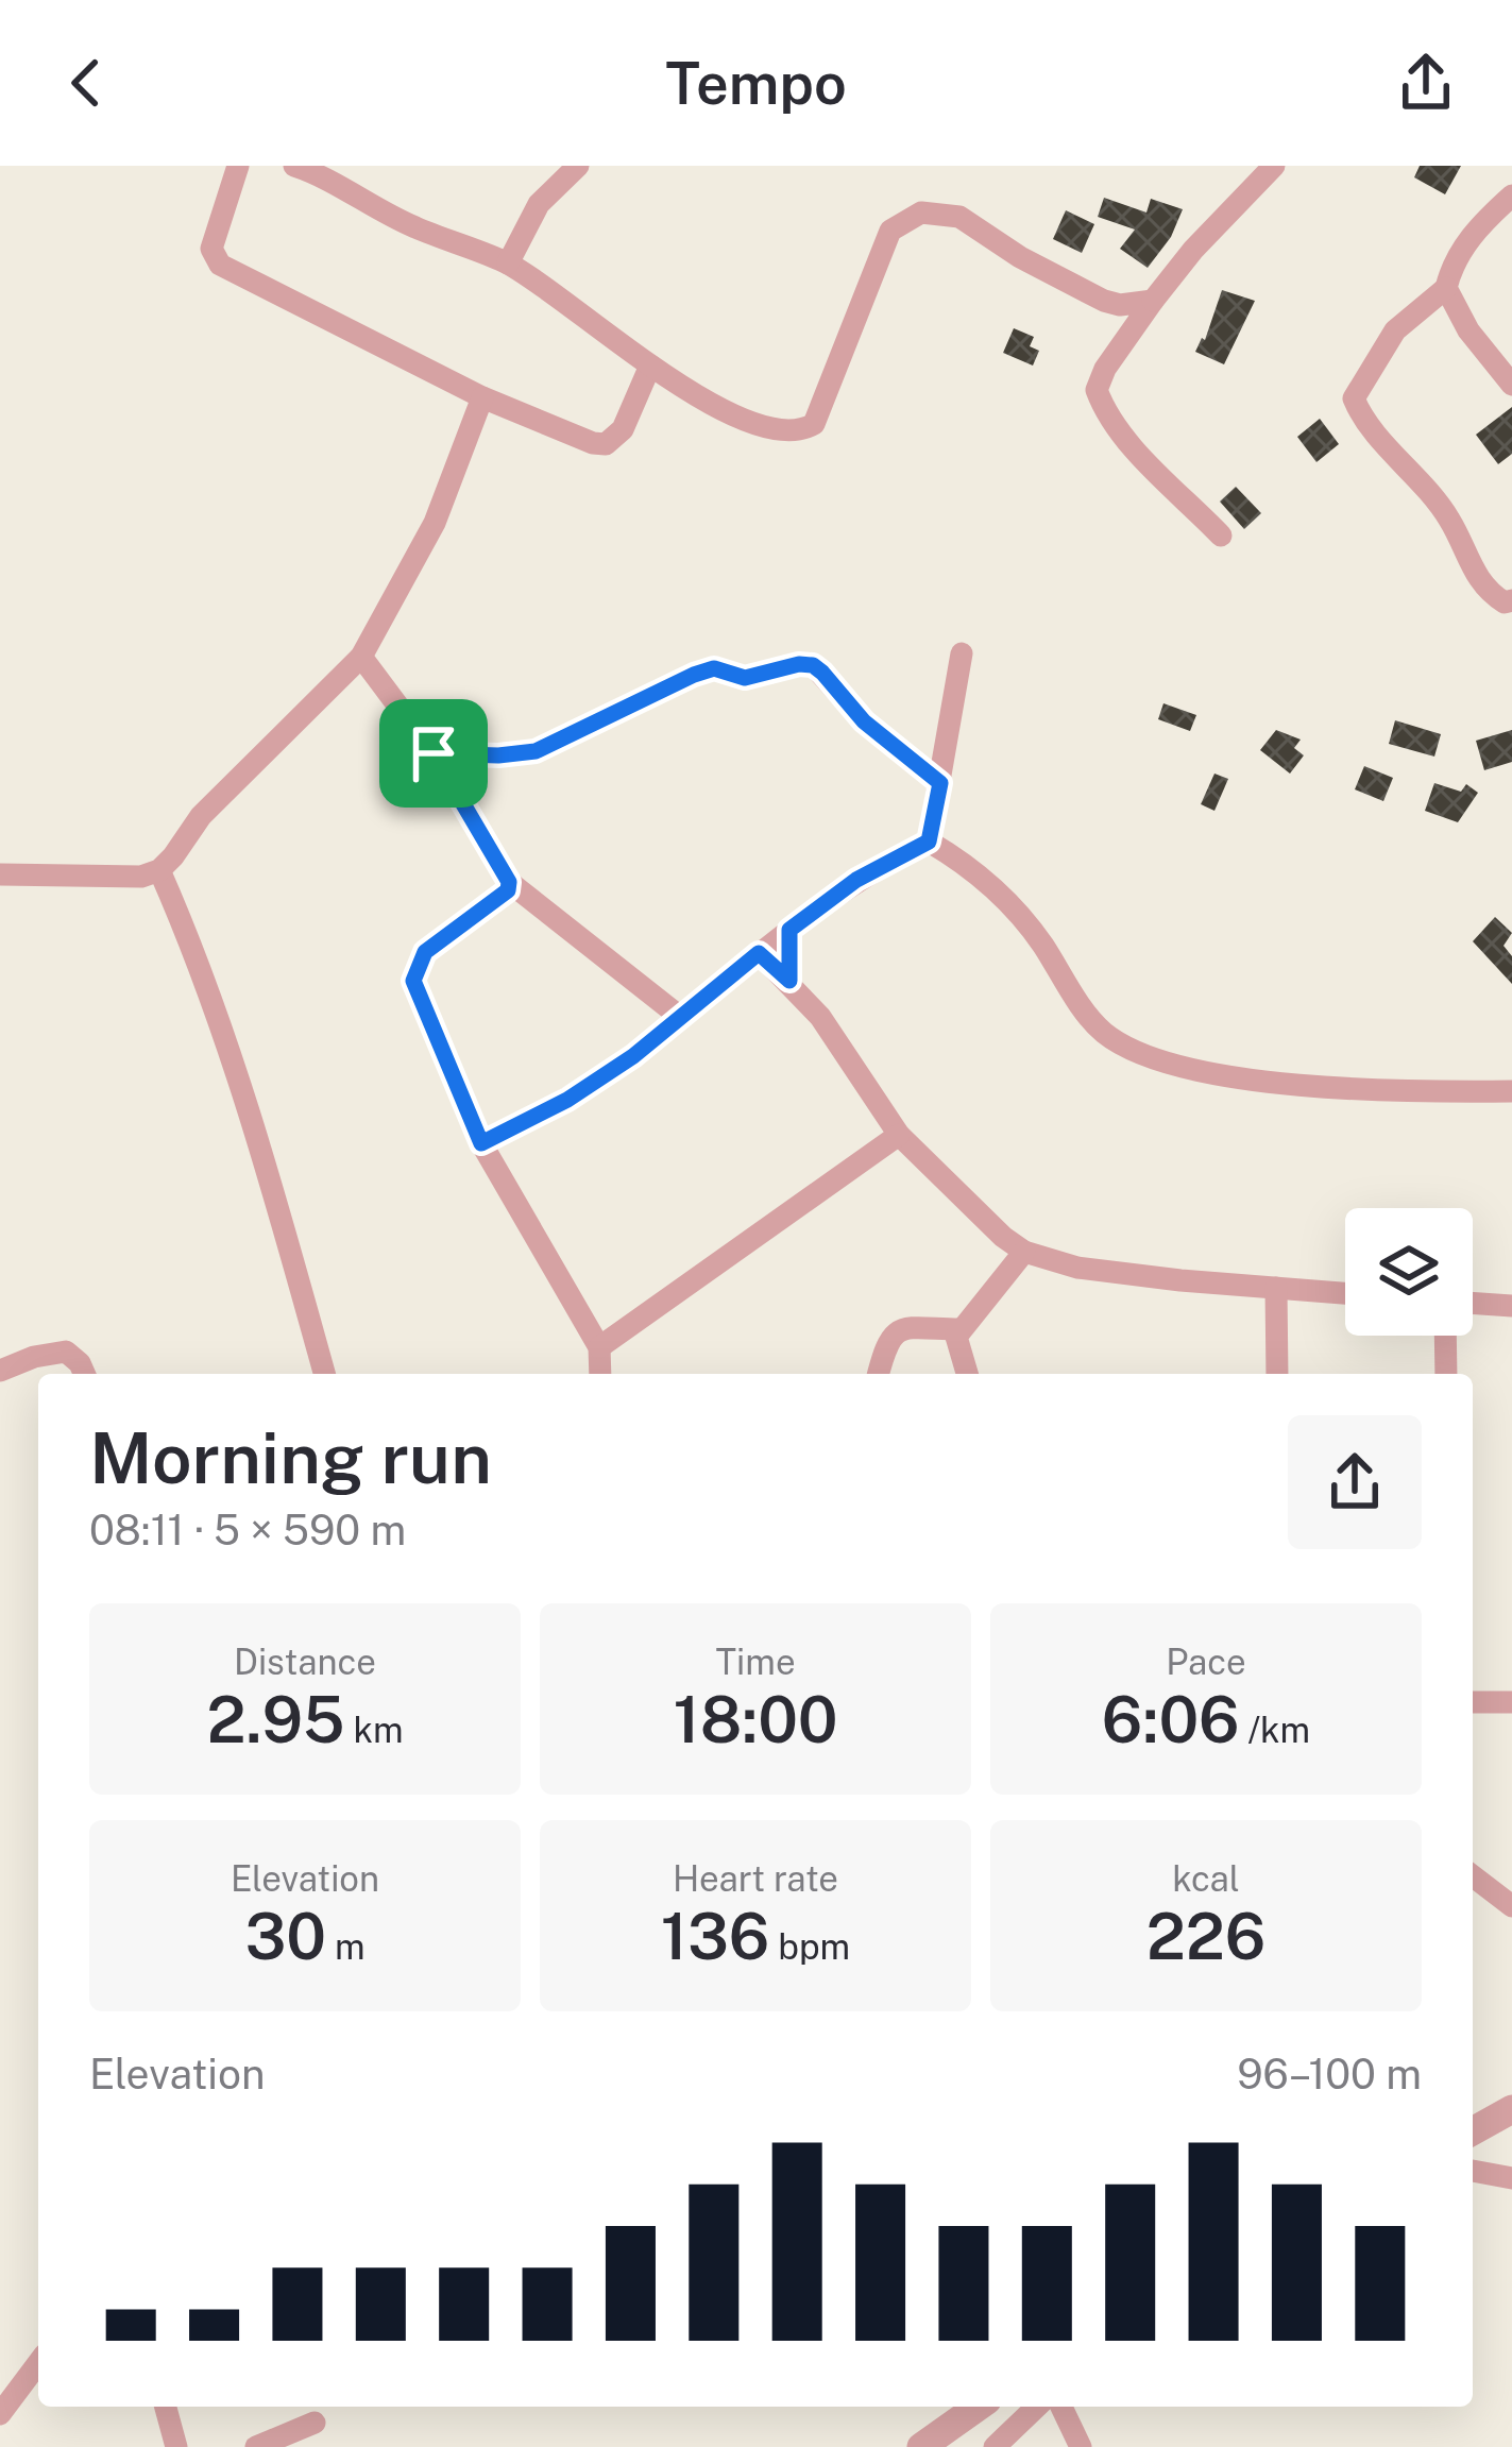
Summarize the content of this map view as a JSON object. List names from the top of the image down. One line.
{"page":{"header":"Tempo","heading":["Morning run","08:11 · 5 × 590 m"],"stats":[["Distance","2.95 km"],["Time","18:00"],["Pace","6:06 /km"],["Elevation","30 m"],["Heart rate","136 bpm"],["kcal","226"]],"chart":["Elevation","96–100 m"]}}
